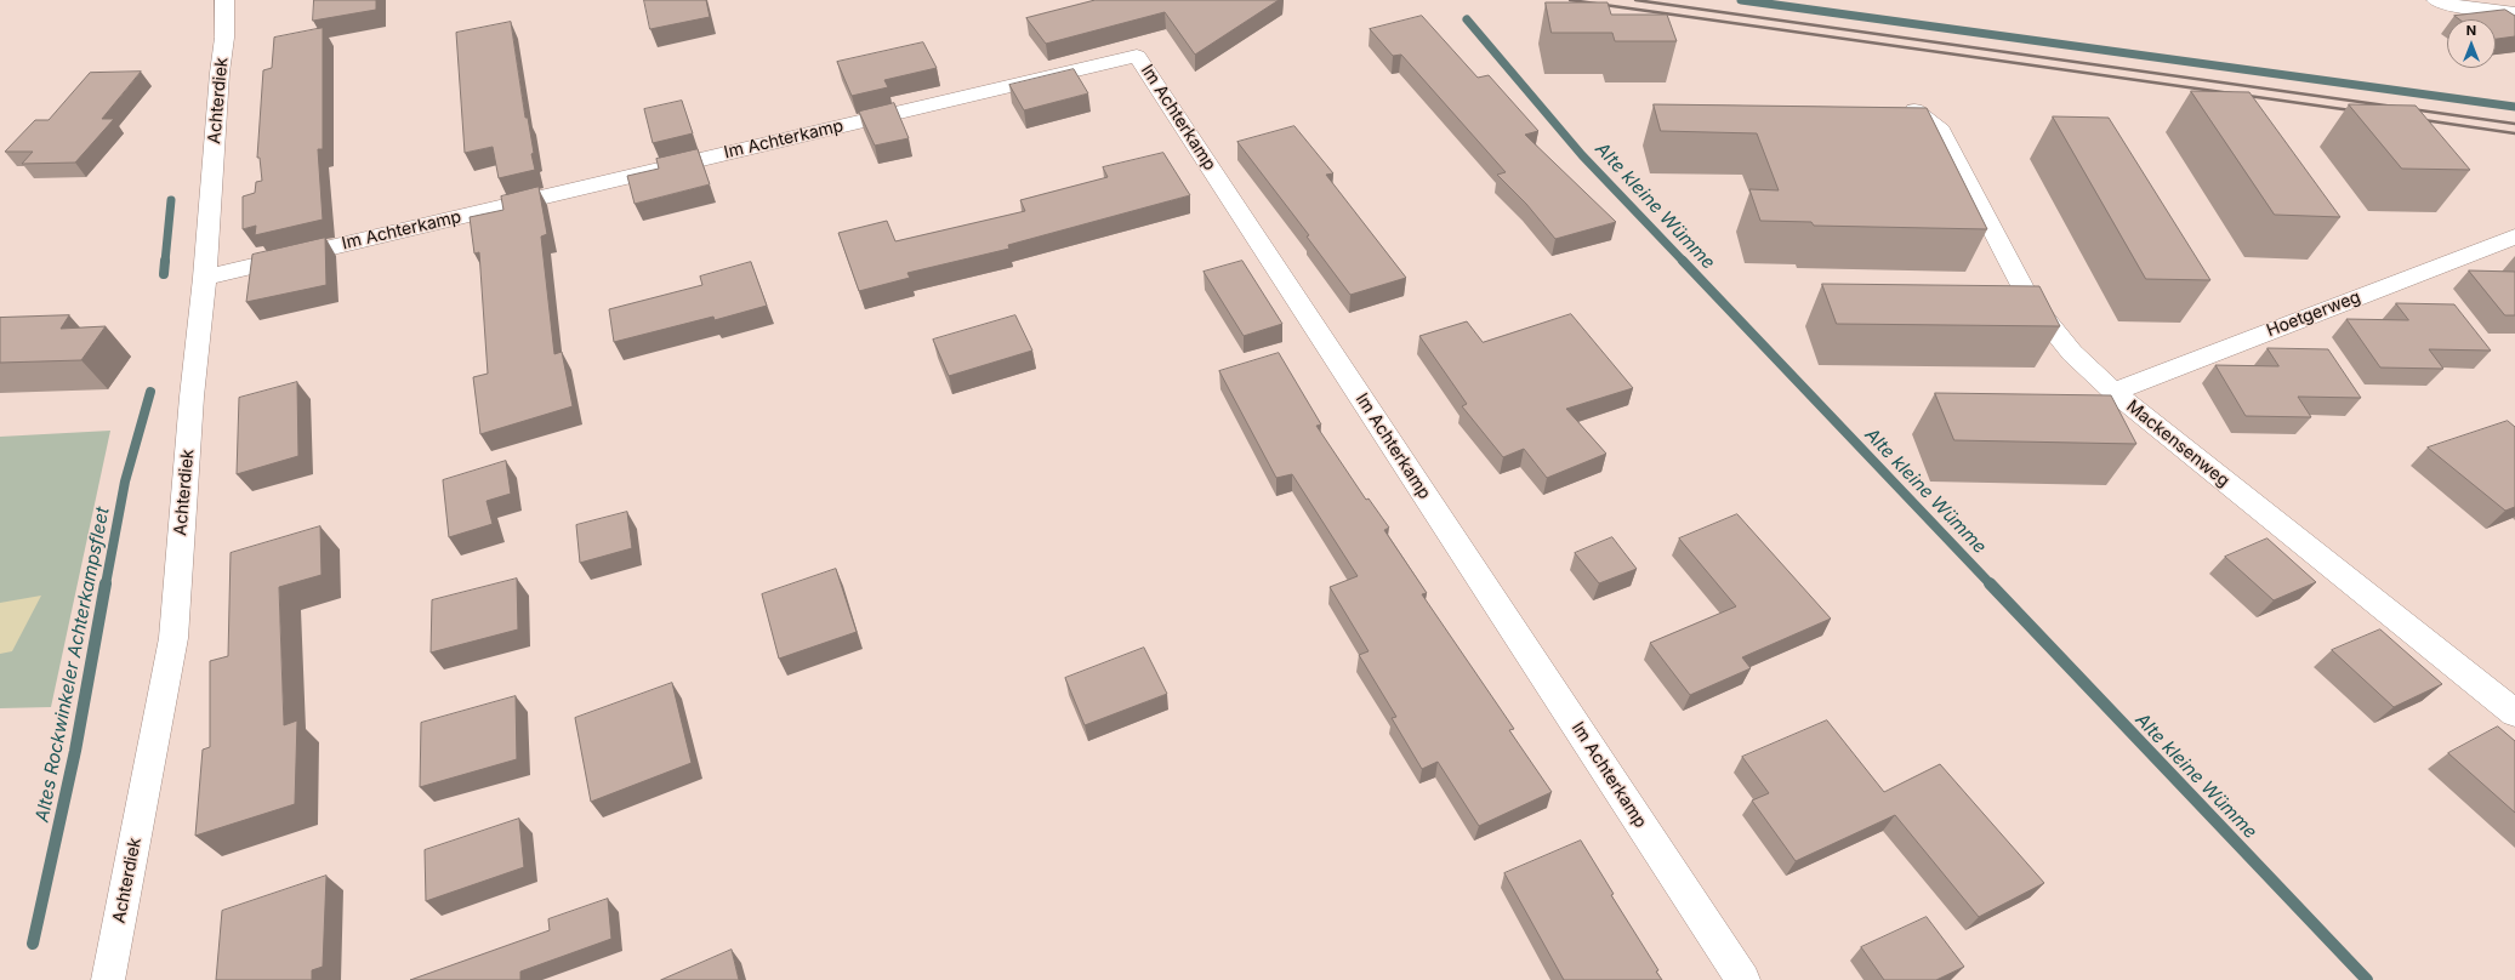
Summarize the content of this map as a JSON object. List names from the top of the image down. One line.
{"streets":{"street":["Achterdiek","Im Achterkamp","Hoetgerweg","Mackensenweg"]},"crossings":[["Achterdiek","Im Achterkamp"],["Hoetgerweg","Mackensenweg"]],"water":["Alte kleine Wümme","Altes Rockwinkeler Achterkampsfleet"],"north":"top"}
